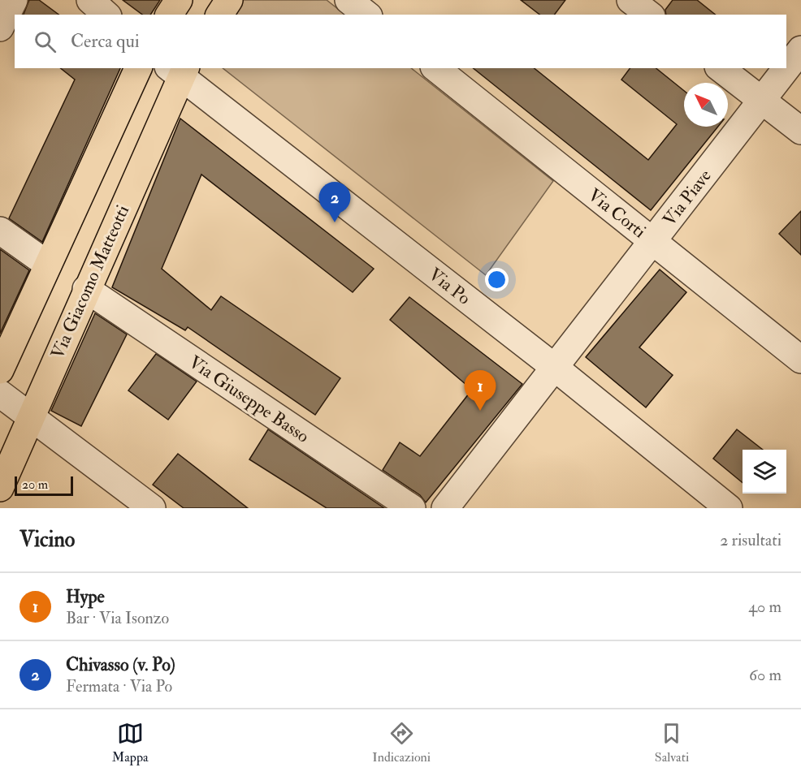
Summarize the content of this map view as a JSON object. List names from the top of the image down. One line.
{"streets":{"main road":["Via Giacomo Matteotti"],"street":["Via Piave","Via Corti","Via Po","Via Giuseppe Basso"]},"crossings":[["Via Piave","Via Corti"],["Via Piave","Via Po"],["Via Giacomo Matteotti","Via Po"],["Via Giacomo Matteotti","Via Giuseppe Basso"]],"scale_bar":"20 m","north":"top left","page":{"search":"Cerca qui","pins":["2","1"],"scale":"20 m","heading":["Vicino","2 risultati"],"list":[{"mark":"1","name":"Hype","note":"Bar · Via Isonzo","value":"40 m"},{"mark":"2","name":"Chivasso (v. Po)","note":"Fermata · Via Po","value":"60 m"}],"nav":["Mappa","Indicazioni","Salvati"]}}
